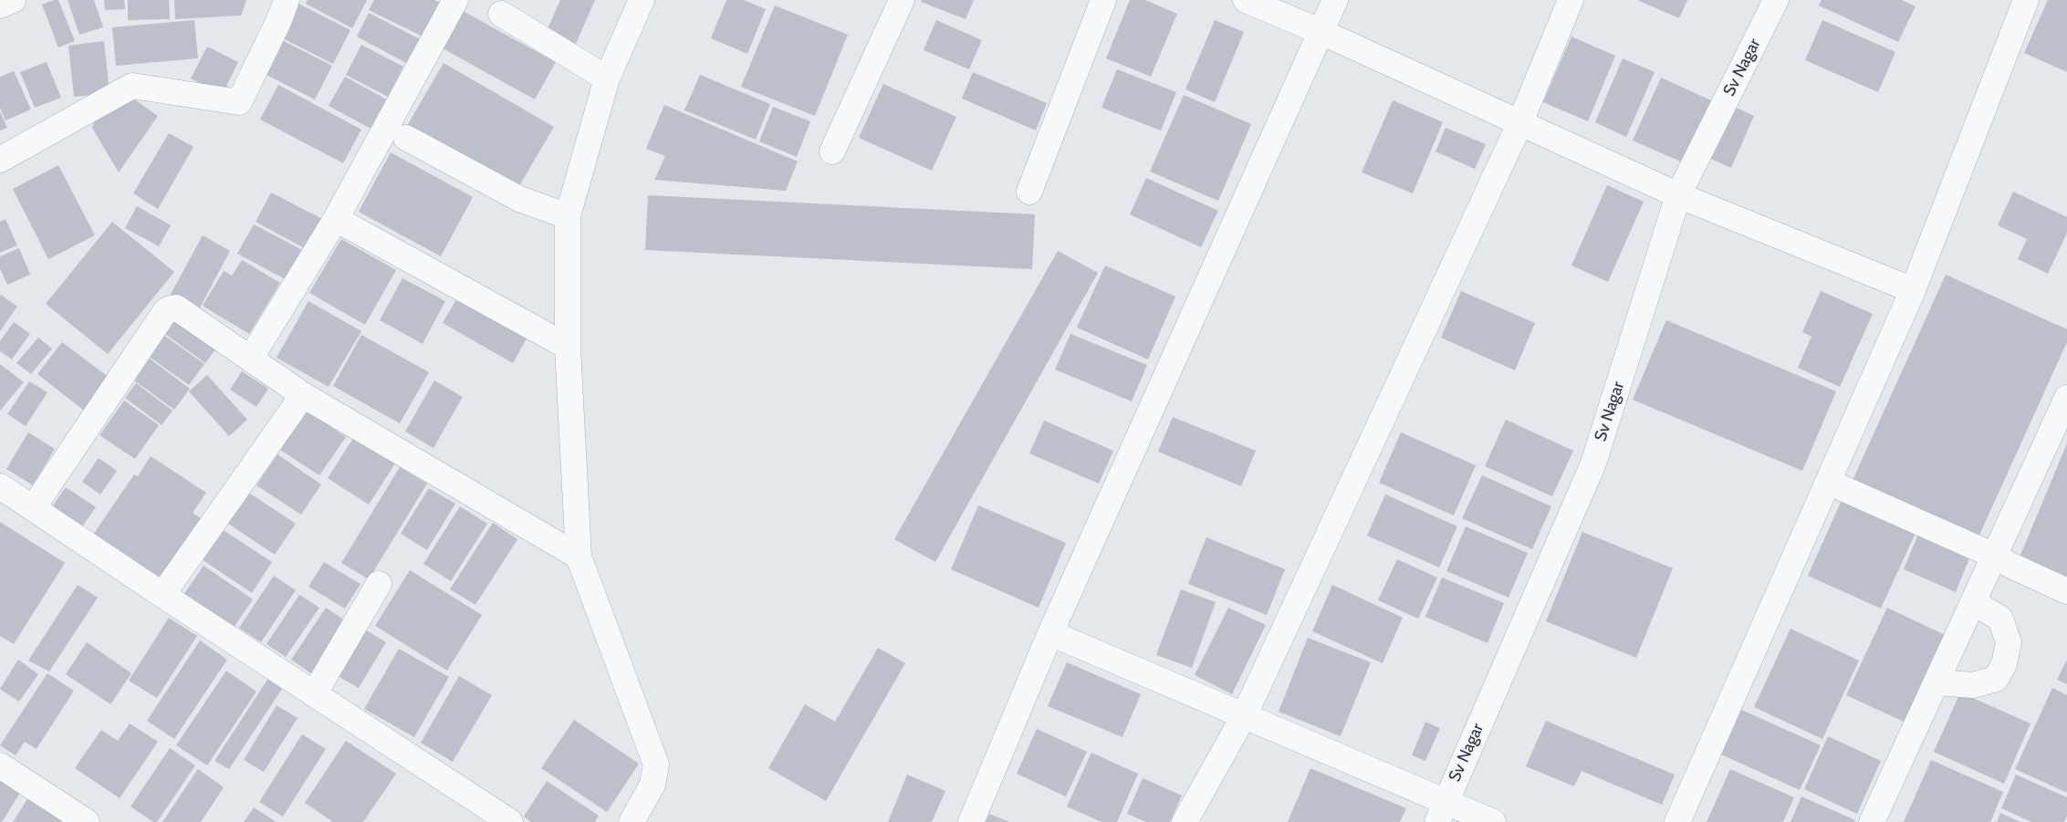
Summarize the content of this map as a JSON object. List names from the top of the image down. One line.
{"streets":{"street":["Sv Nagar"]}}
